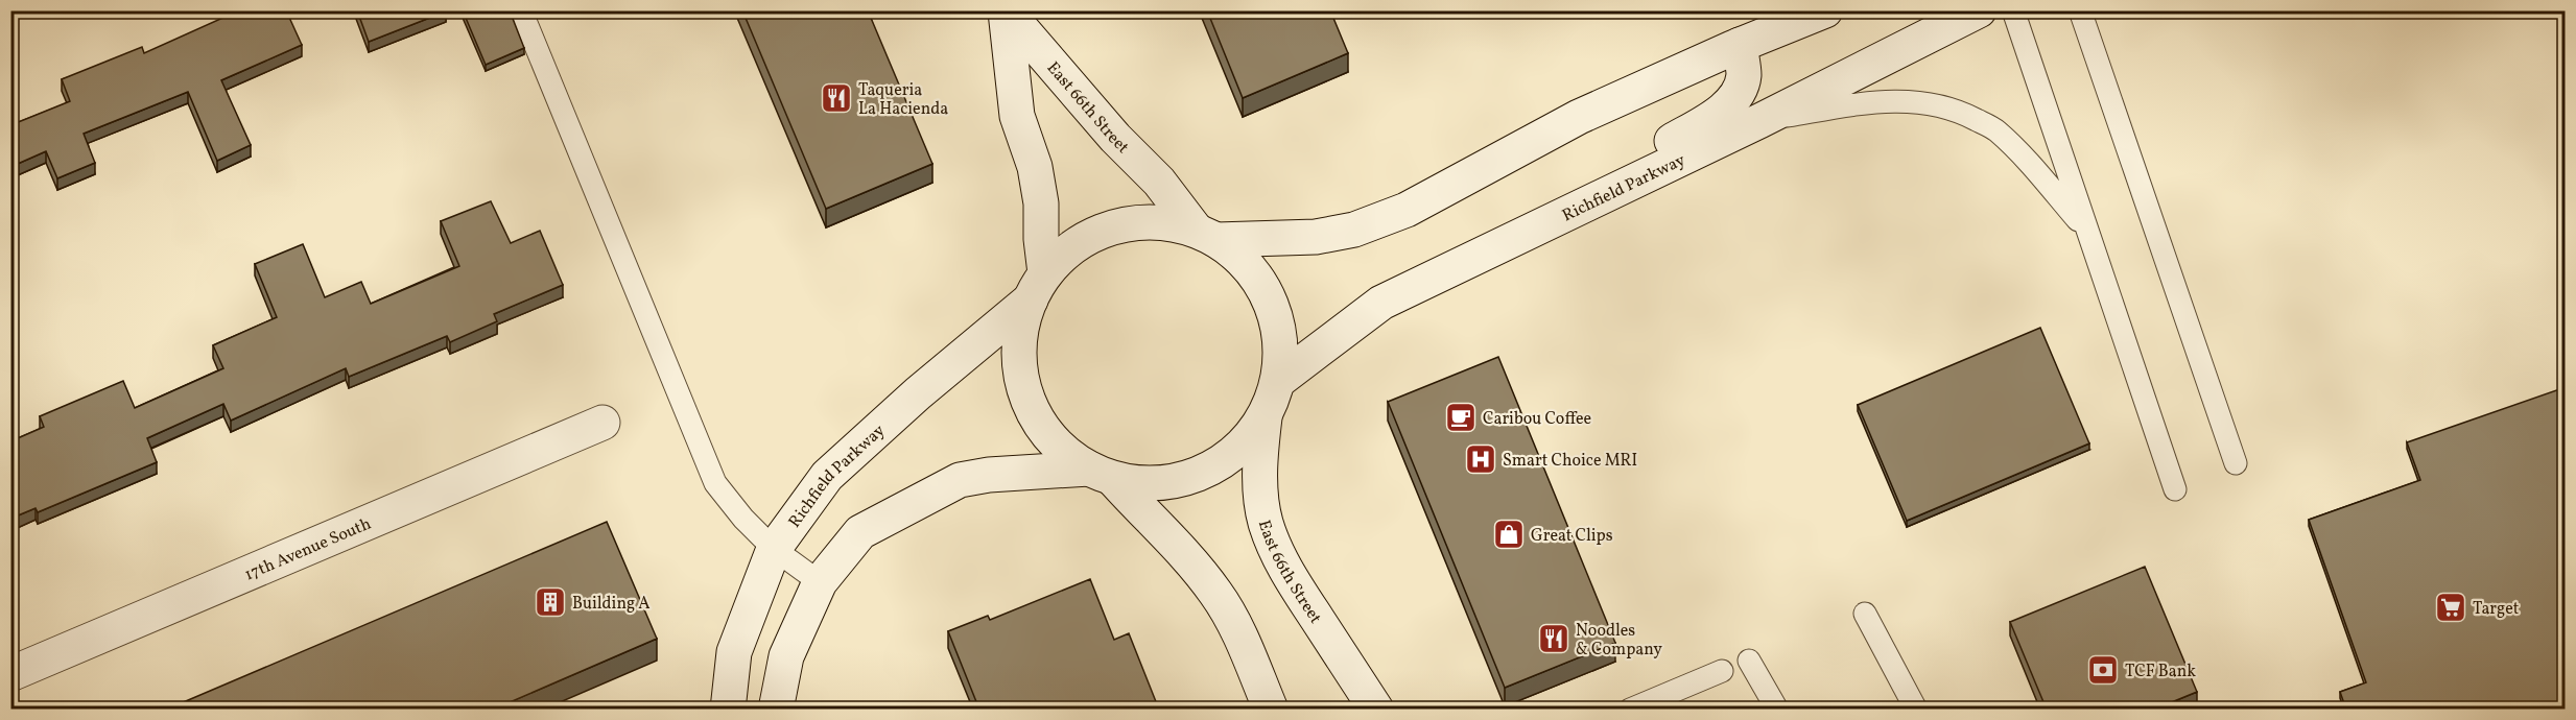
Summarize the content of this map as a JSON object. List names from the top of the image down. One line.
{"streets":{"street":["East 66th Street","Richfield Parkway","17th Avenue South"]},"crossings":[["East 66th Street","Richfield Parkway"]],"places":{"restaurant":["Taqueria La Hacienda","Noodles & Company"],"cafe":["Caribou Coffee"],"hospital":["Smart Choice MRI"],"shop":["Great Clips"],"building":["Building A"],"supermarket":["Target"],"bank":["TCF Bank"]}}
